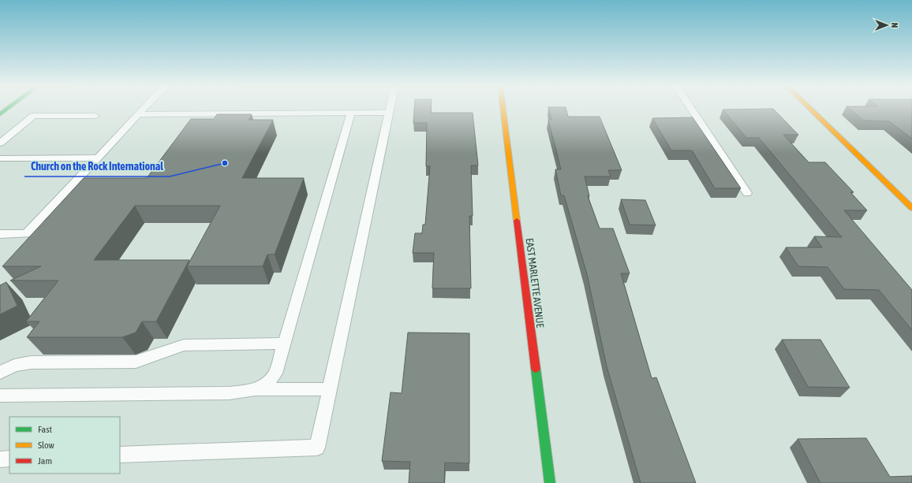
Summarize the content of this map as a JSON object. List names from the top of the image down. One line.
{"streets":{"street":["EAST MARLETTE AVENUE"]},"places":["Church on the Rock International"],"legend":["Fast","Slow","Jam"],"north":"right"}
